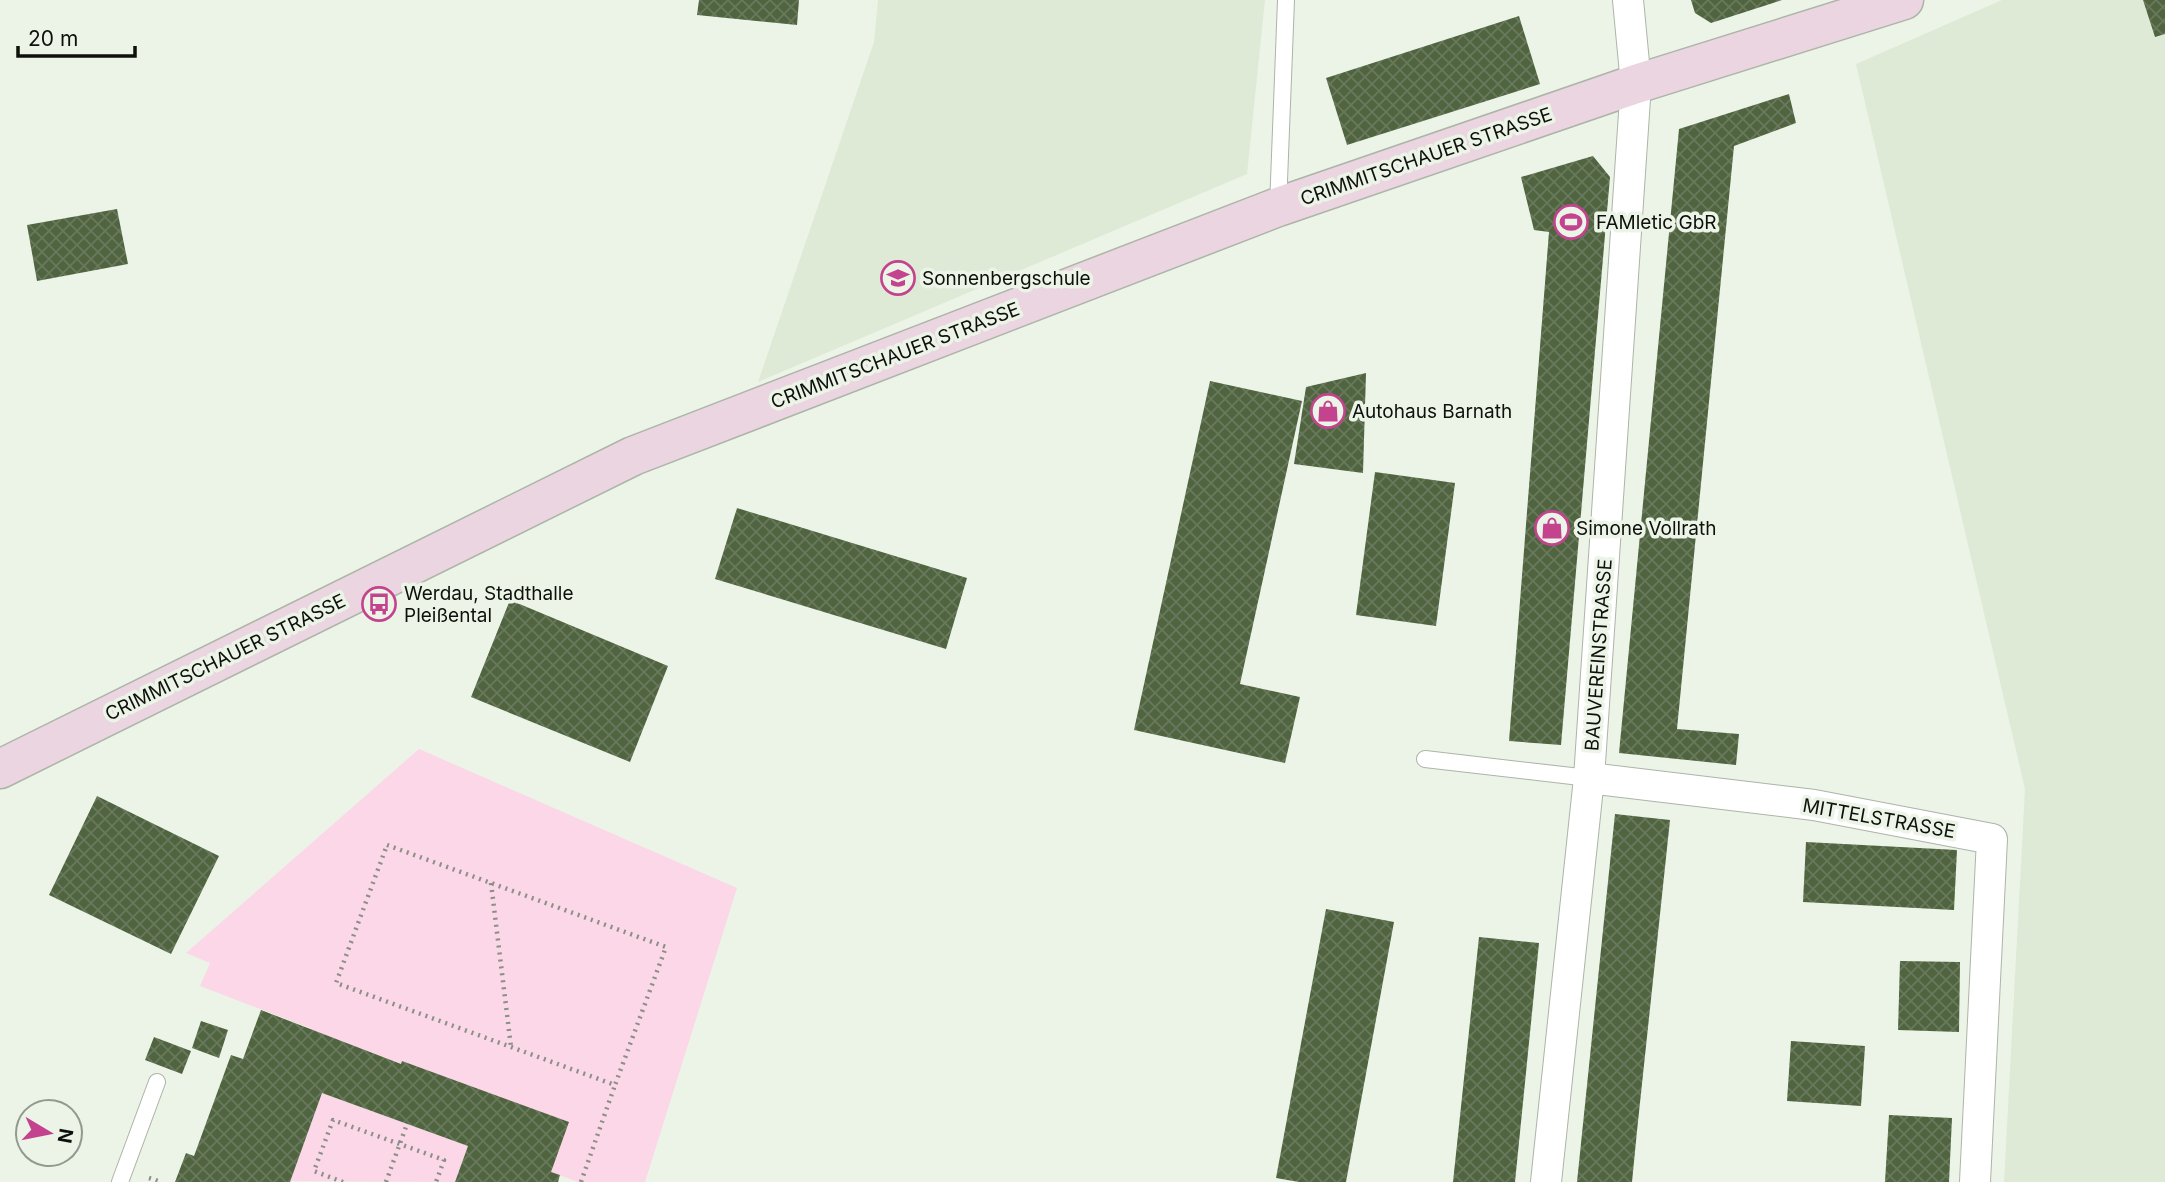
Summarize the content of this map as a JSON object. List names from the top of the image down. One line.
{"streets":{"street":["CRIMMITSCHAUER STRASSE","BAUVEREINSTRASSE","MITTELSTRASSE"]},"crossings":[["CRIMMITSCHAUER STRASSE","BAUVEREINSTRASSE"],["BAUVEREINSTRASSE","MITTELSTRASSE"]],"places":{"sports":["FAMletic GbR"],"school or university":["Sonnenbergschule"],"shop":["Autohaus Barnath","Simone Vollrath"],"bus stop":["Werdau, Stadthalle Pleißental"]},"scale_bar":"20 m","north":"right"}
